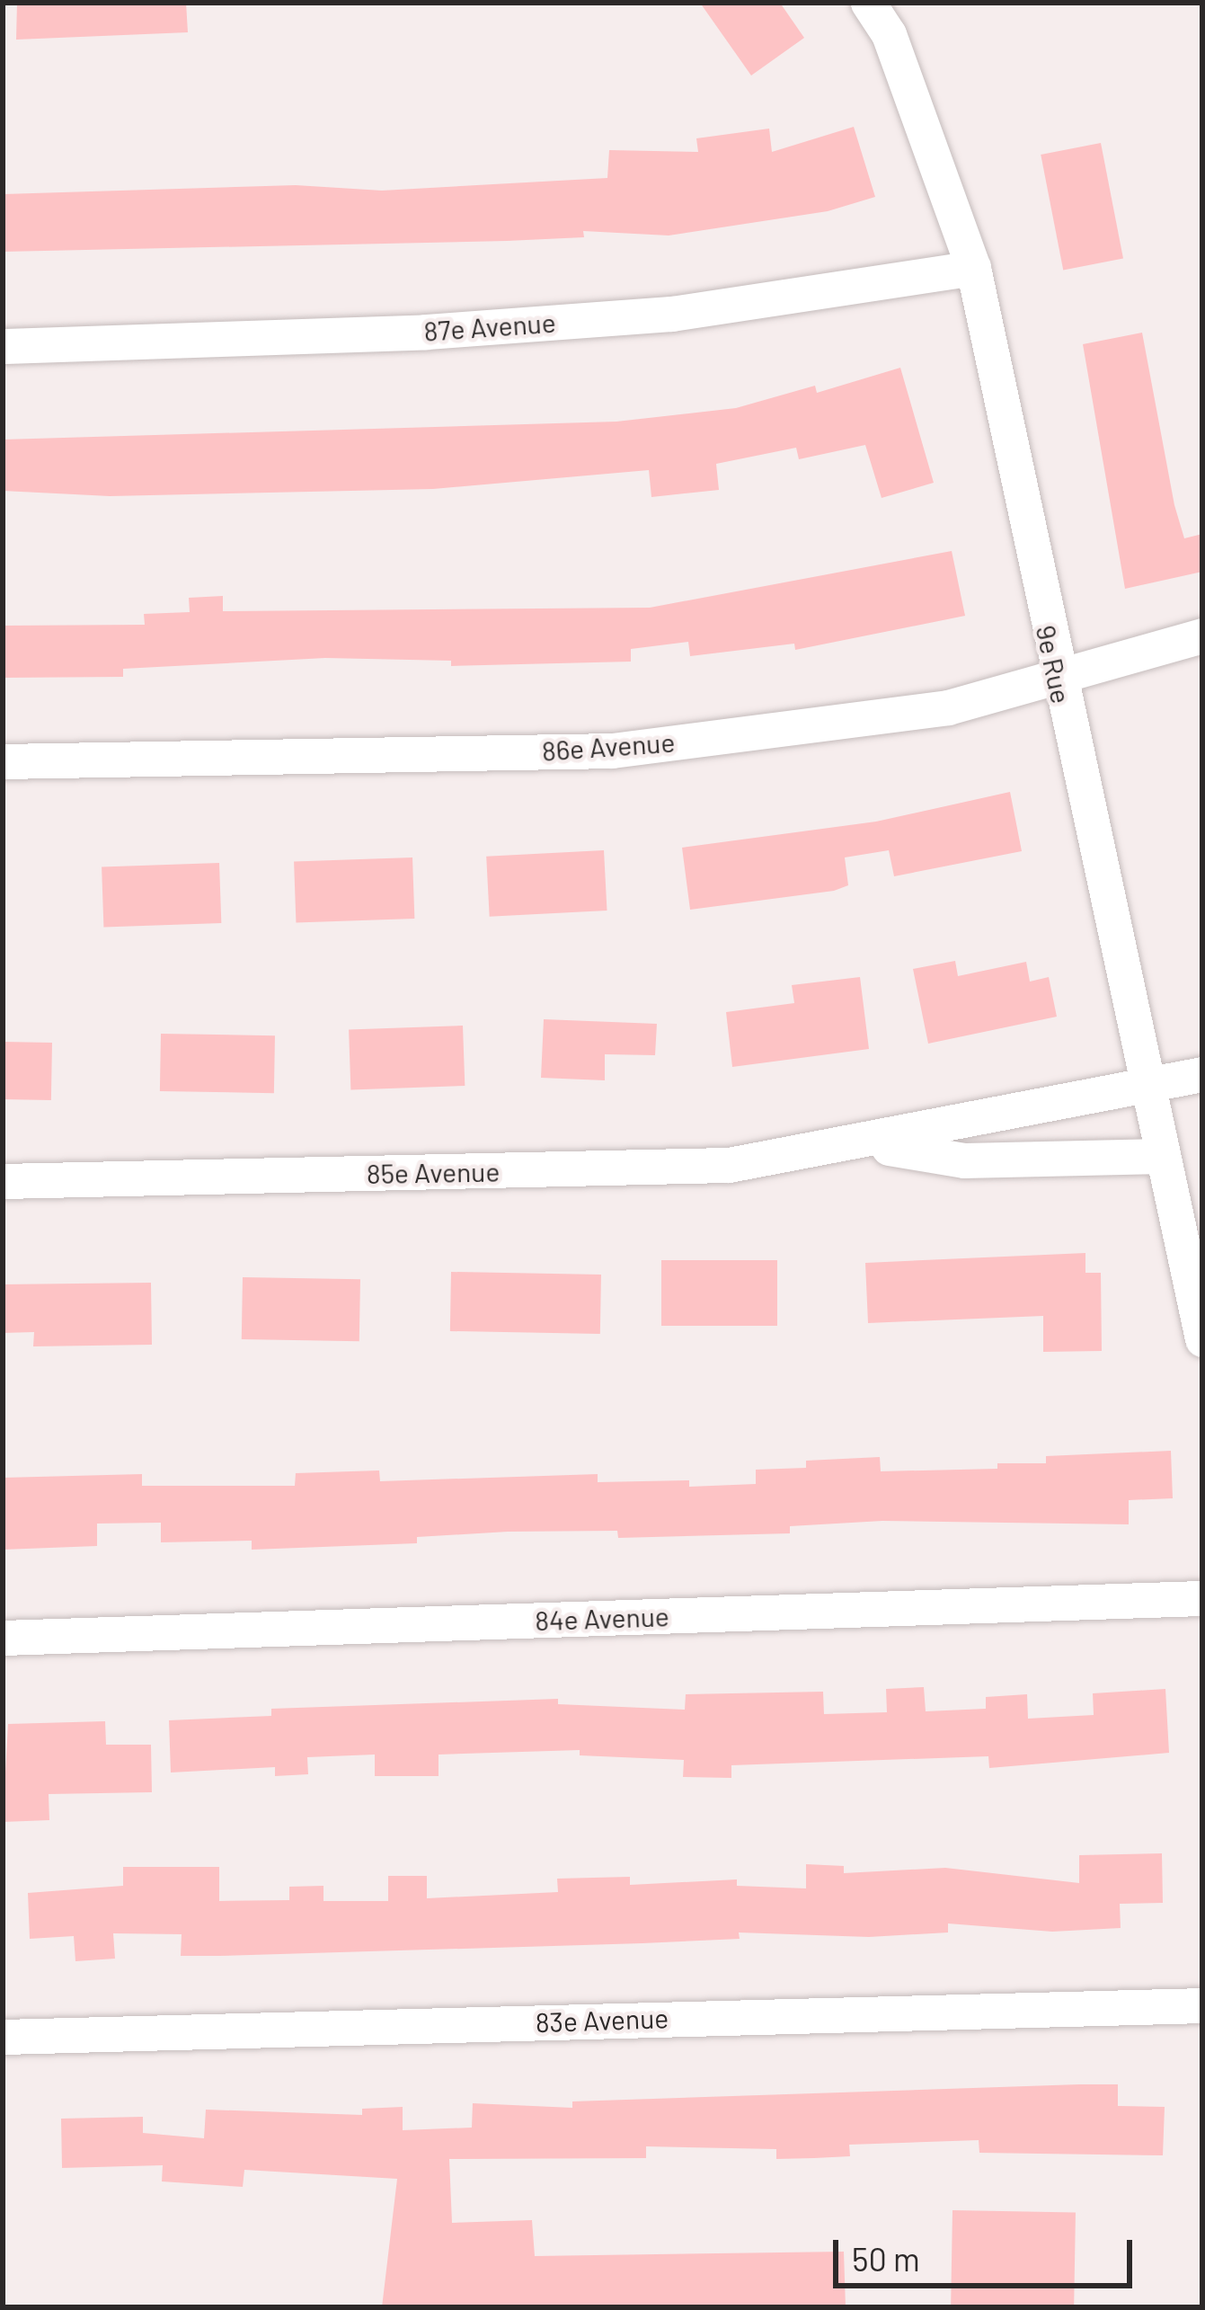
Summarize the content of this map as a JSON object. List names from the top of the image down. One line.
{"streets":{"street":["87e Avenue","9e Rue","86e Avenue","85e Avenue","84e Avenue","83e Avenue"]},"crossings":[["87e Avenue","9e Rue"],["9e Rue","86e Avenue"],["9e Rue","85e Avenue"]],"scale_bar":"50 m"}
